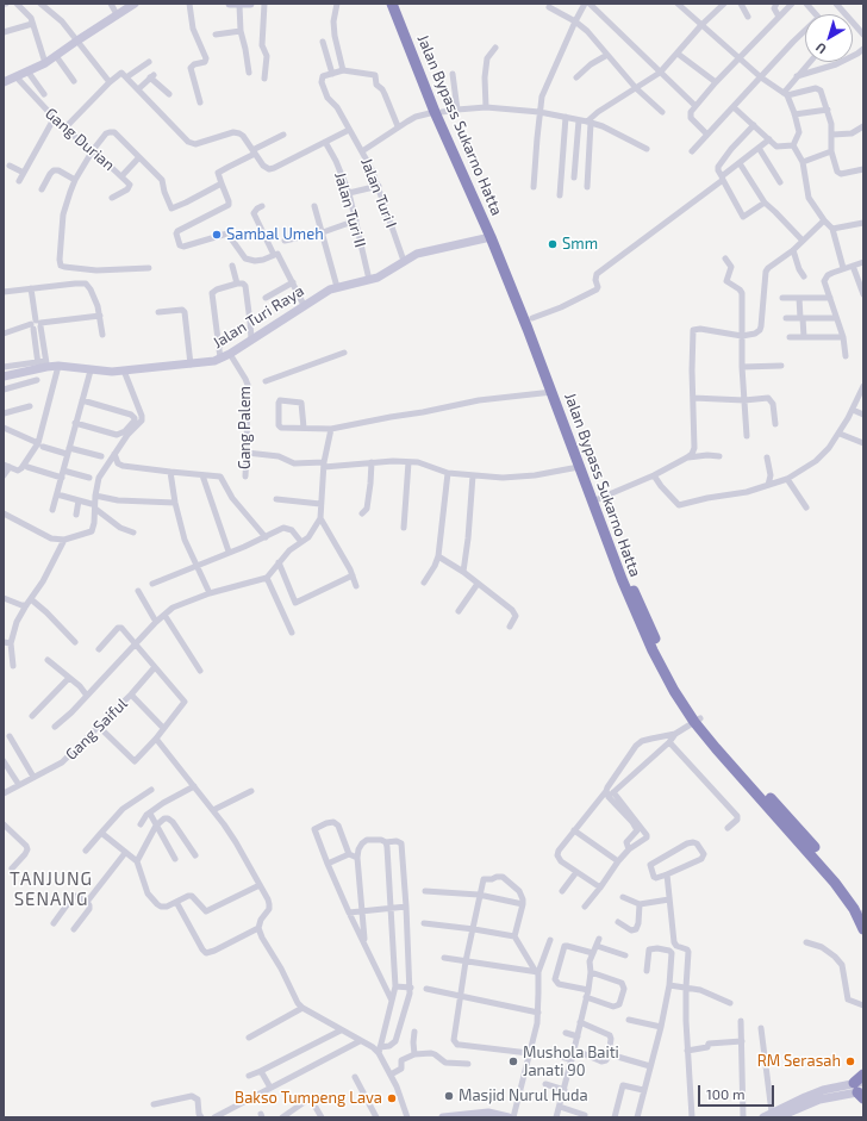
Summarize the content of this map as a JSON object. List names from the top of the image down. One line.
{"streets":{"highway":["Jalan Bypass Sukarno Hatta"],"street":["Gang Durian","Jalan Turi I","Jalan Turi II","Jalan Turi Raya","Gang Palem","Gang Saiful"]},"crossings":[["Jalan Bypass Sukarno Hatta","Jalan Turi I"],["Jalan Bypass Sukarno Hatta","Jalan Turi Raya"],["Jalan Turi I","Jalan Turi Raya"],["Jalan Turi II","Jalan Turi Raya"],["Jalan Turi Raya","Gang Palem"]],"districts":["TANJUNG SENANG"],"places":["Sambal Umeh","Smm","Mushola Baiti Janati 90","RM Serasah","Masjid Nurul Huda","Bakso Tumpeng Lava"],"scale_bar":"100 m","north":"bottom left"}
